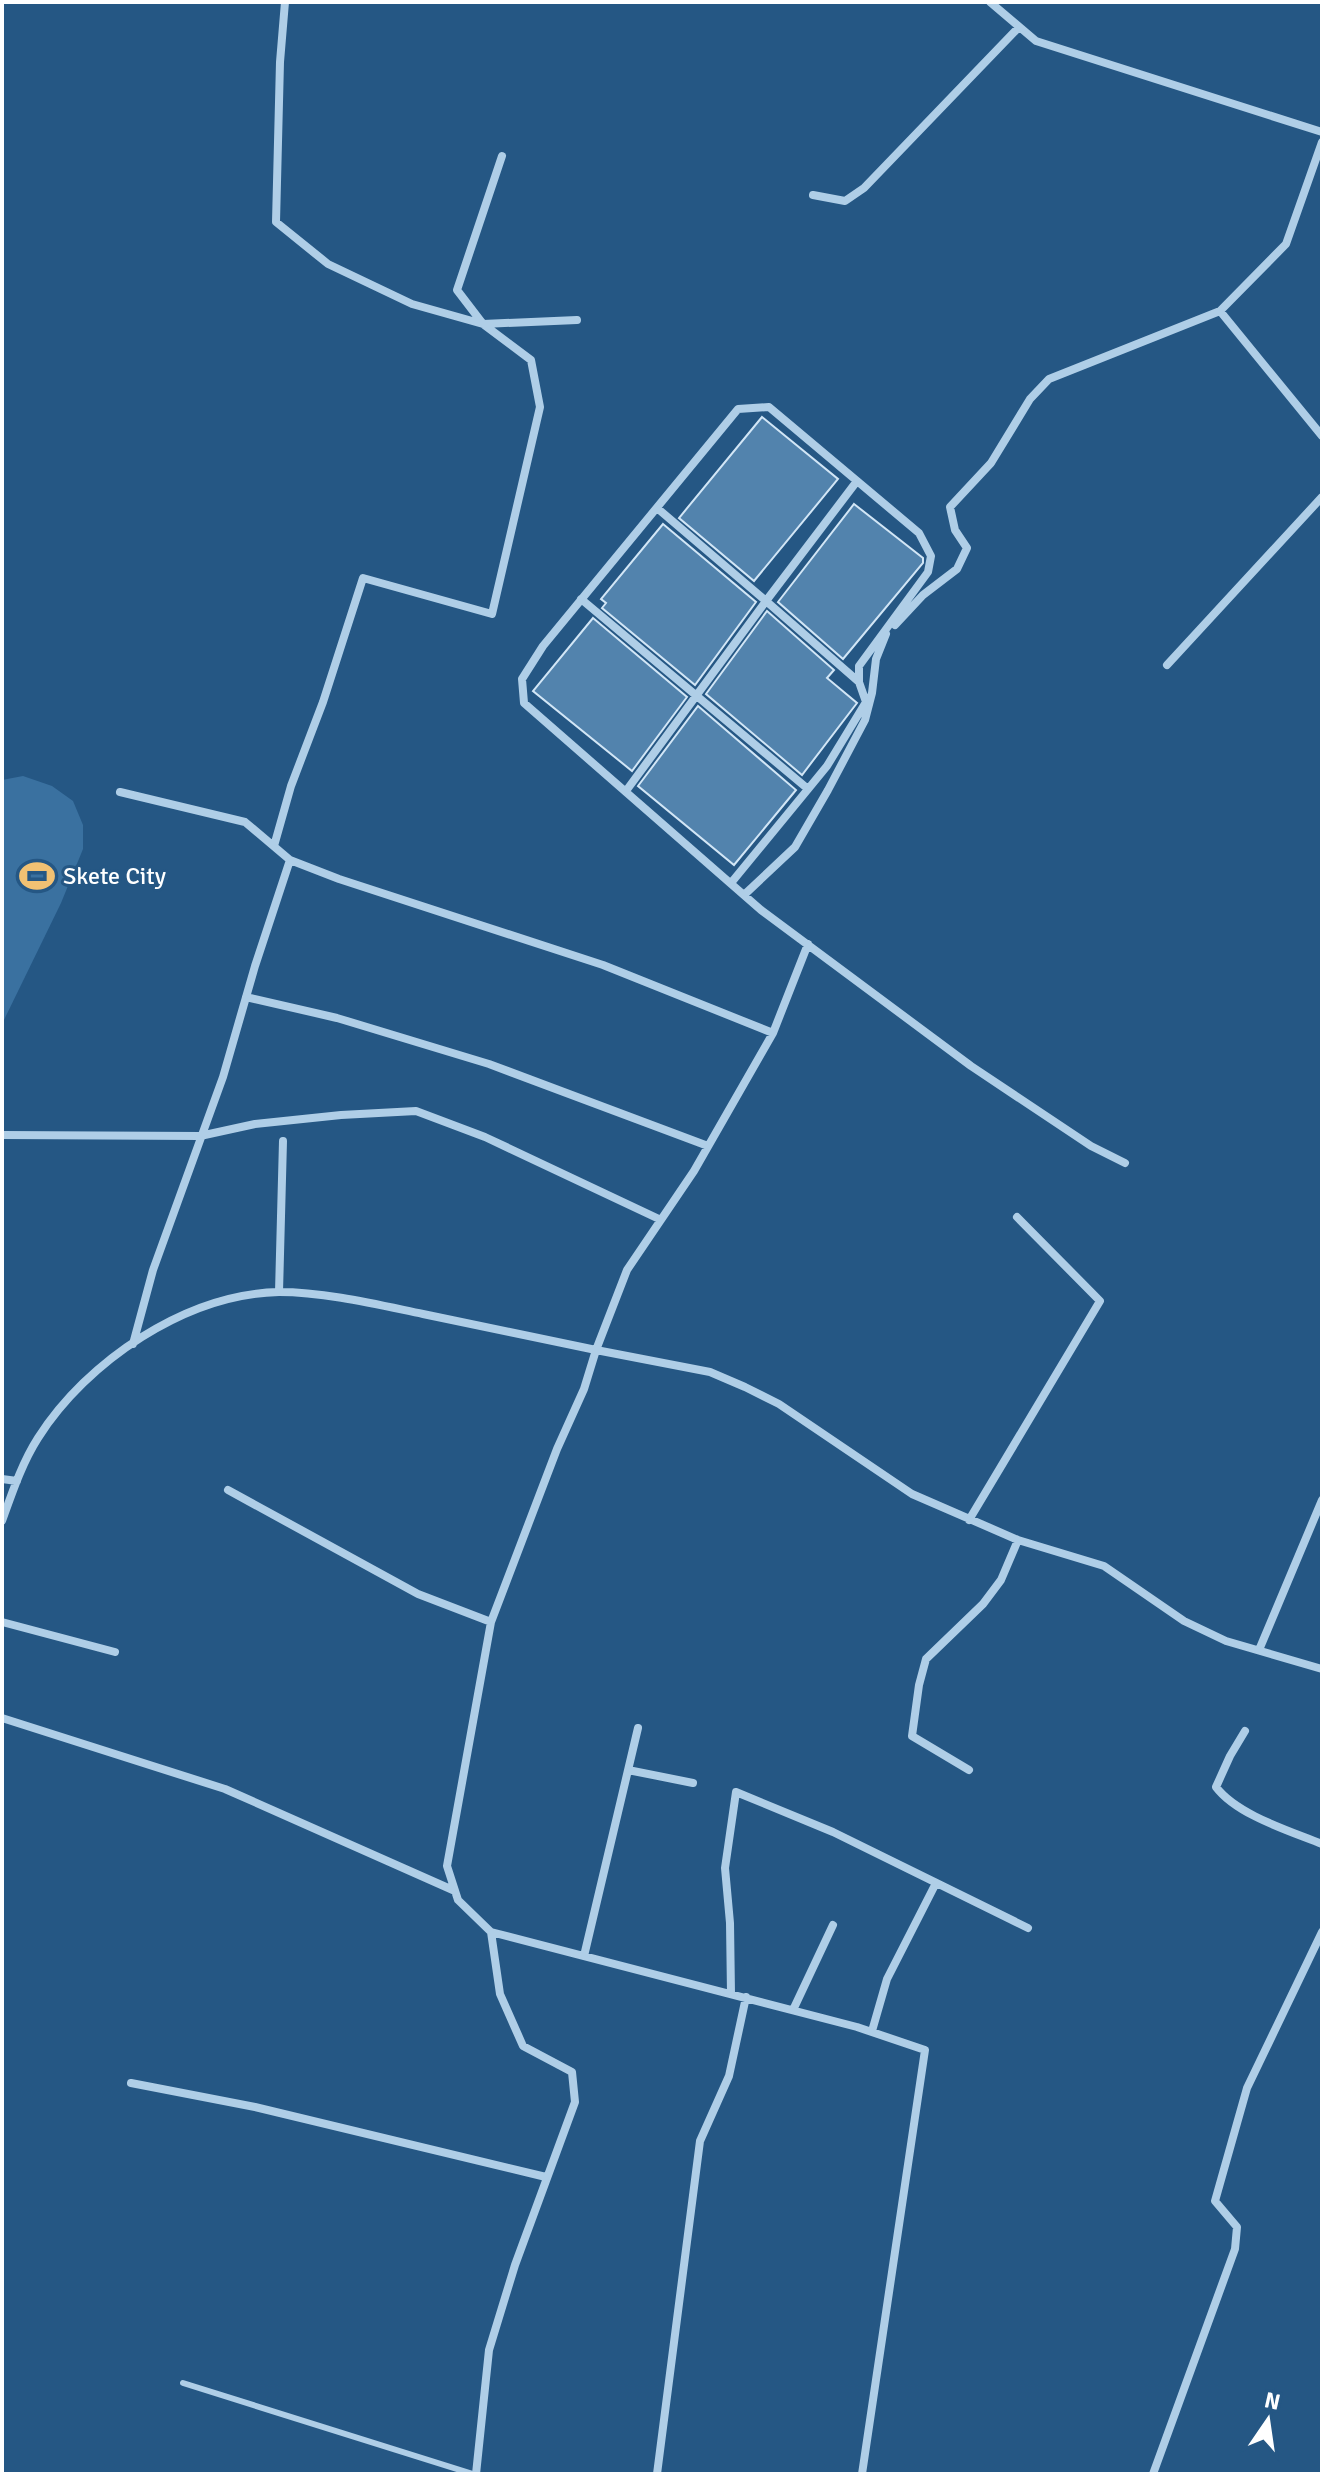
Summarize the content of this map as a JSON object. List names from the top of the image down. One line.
{"places":{"sports":["Skete City"]},"north":"top"}
